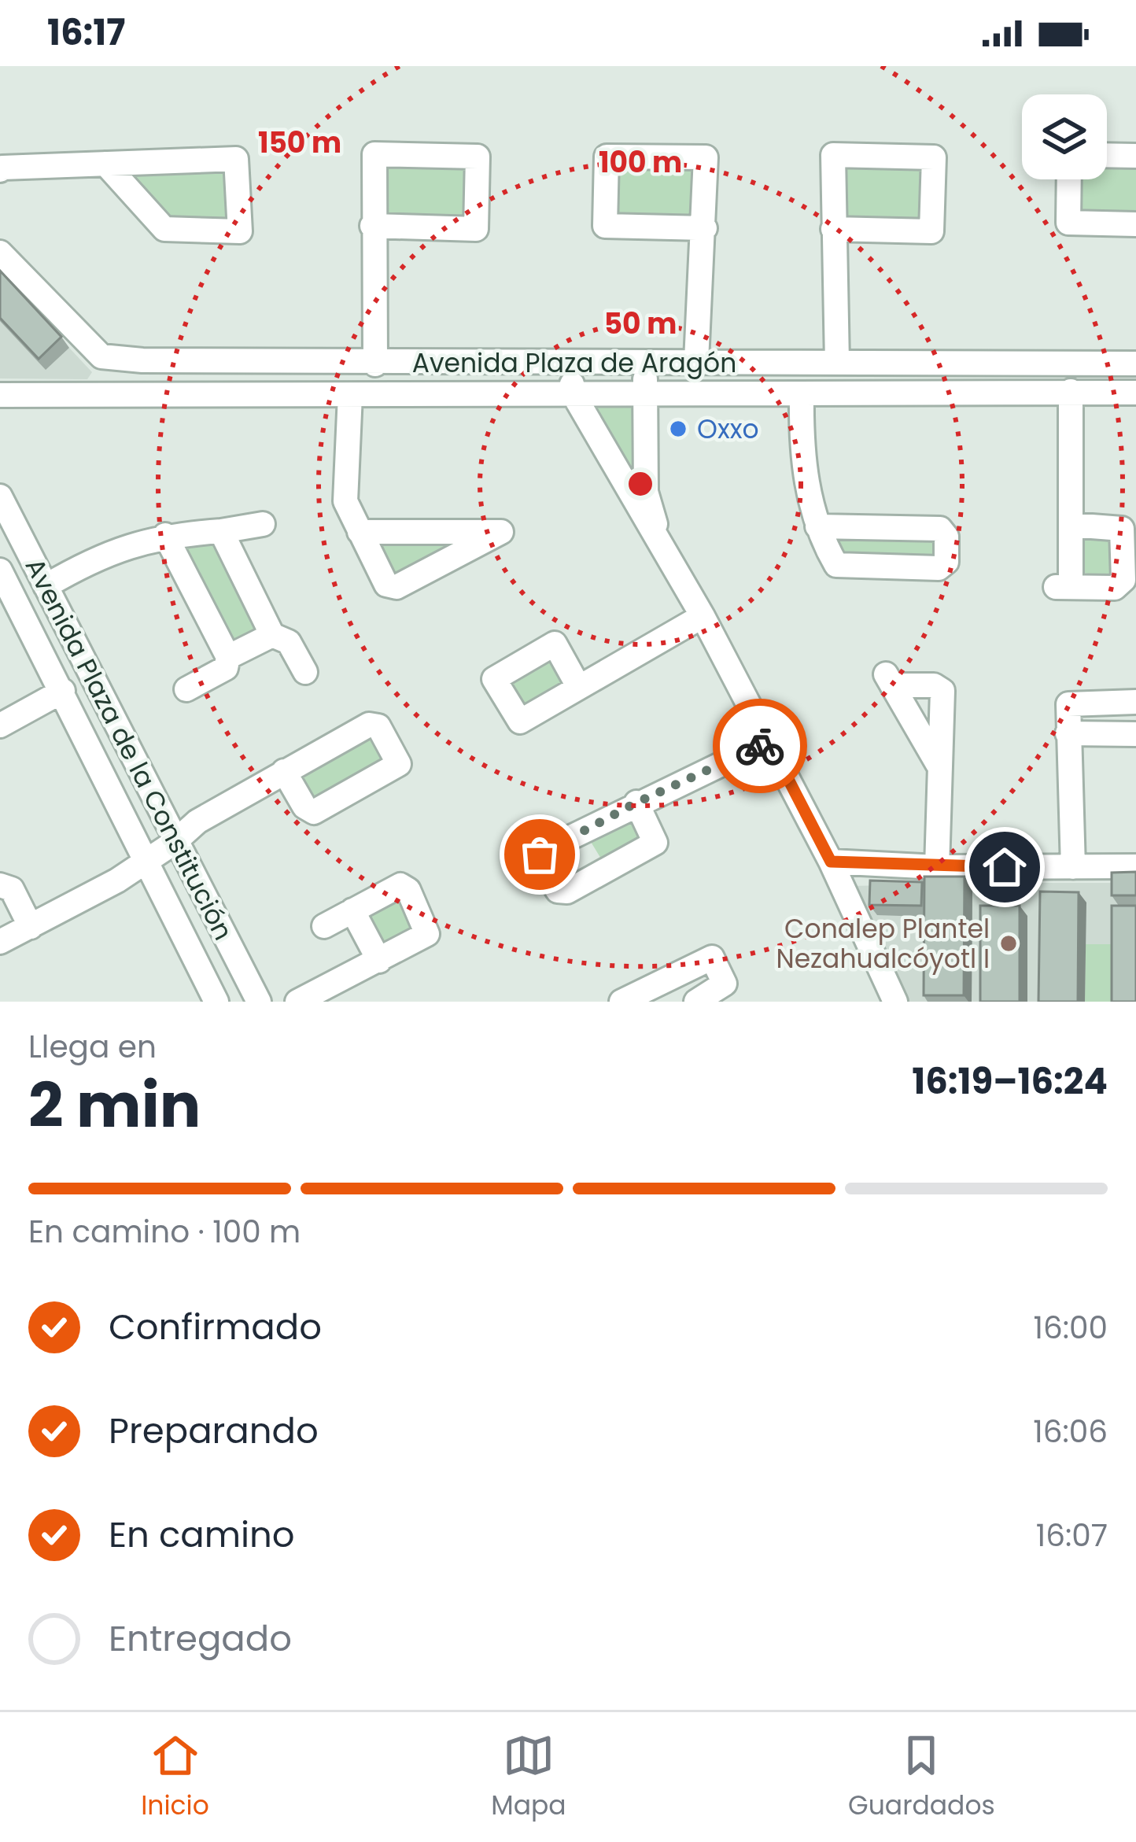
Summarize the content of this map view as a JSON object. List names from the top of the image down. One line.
{"streets":{"street":["Avenida Plaza de Aragón","Avenida Plaza de la Constitución"]},"places":["Oxxo","Conalep Plantel Nezahualcóyotl I"],"page":{"status":"16:17","heading":["2 min","Llega en","16:19–16:24"],"bar":"En camino · 100 m","list":[["Confirmado","16:00"],["Preparando","16:06"],["En camino","16:07"],"Entregado"],"tabs":["Inicio","Mapa","Guardados"]},"rings":["150 m","100 m","50 m"]}
